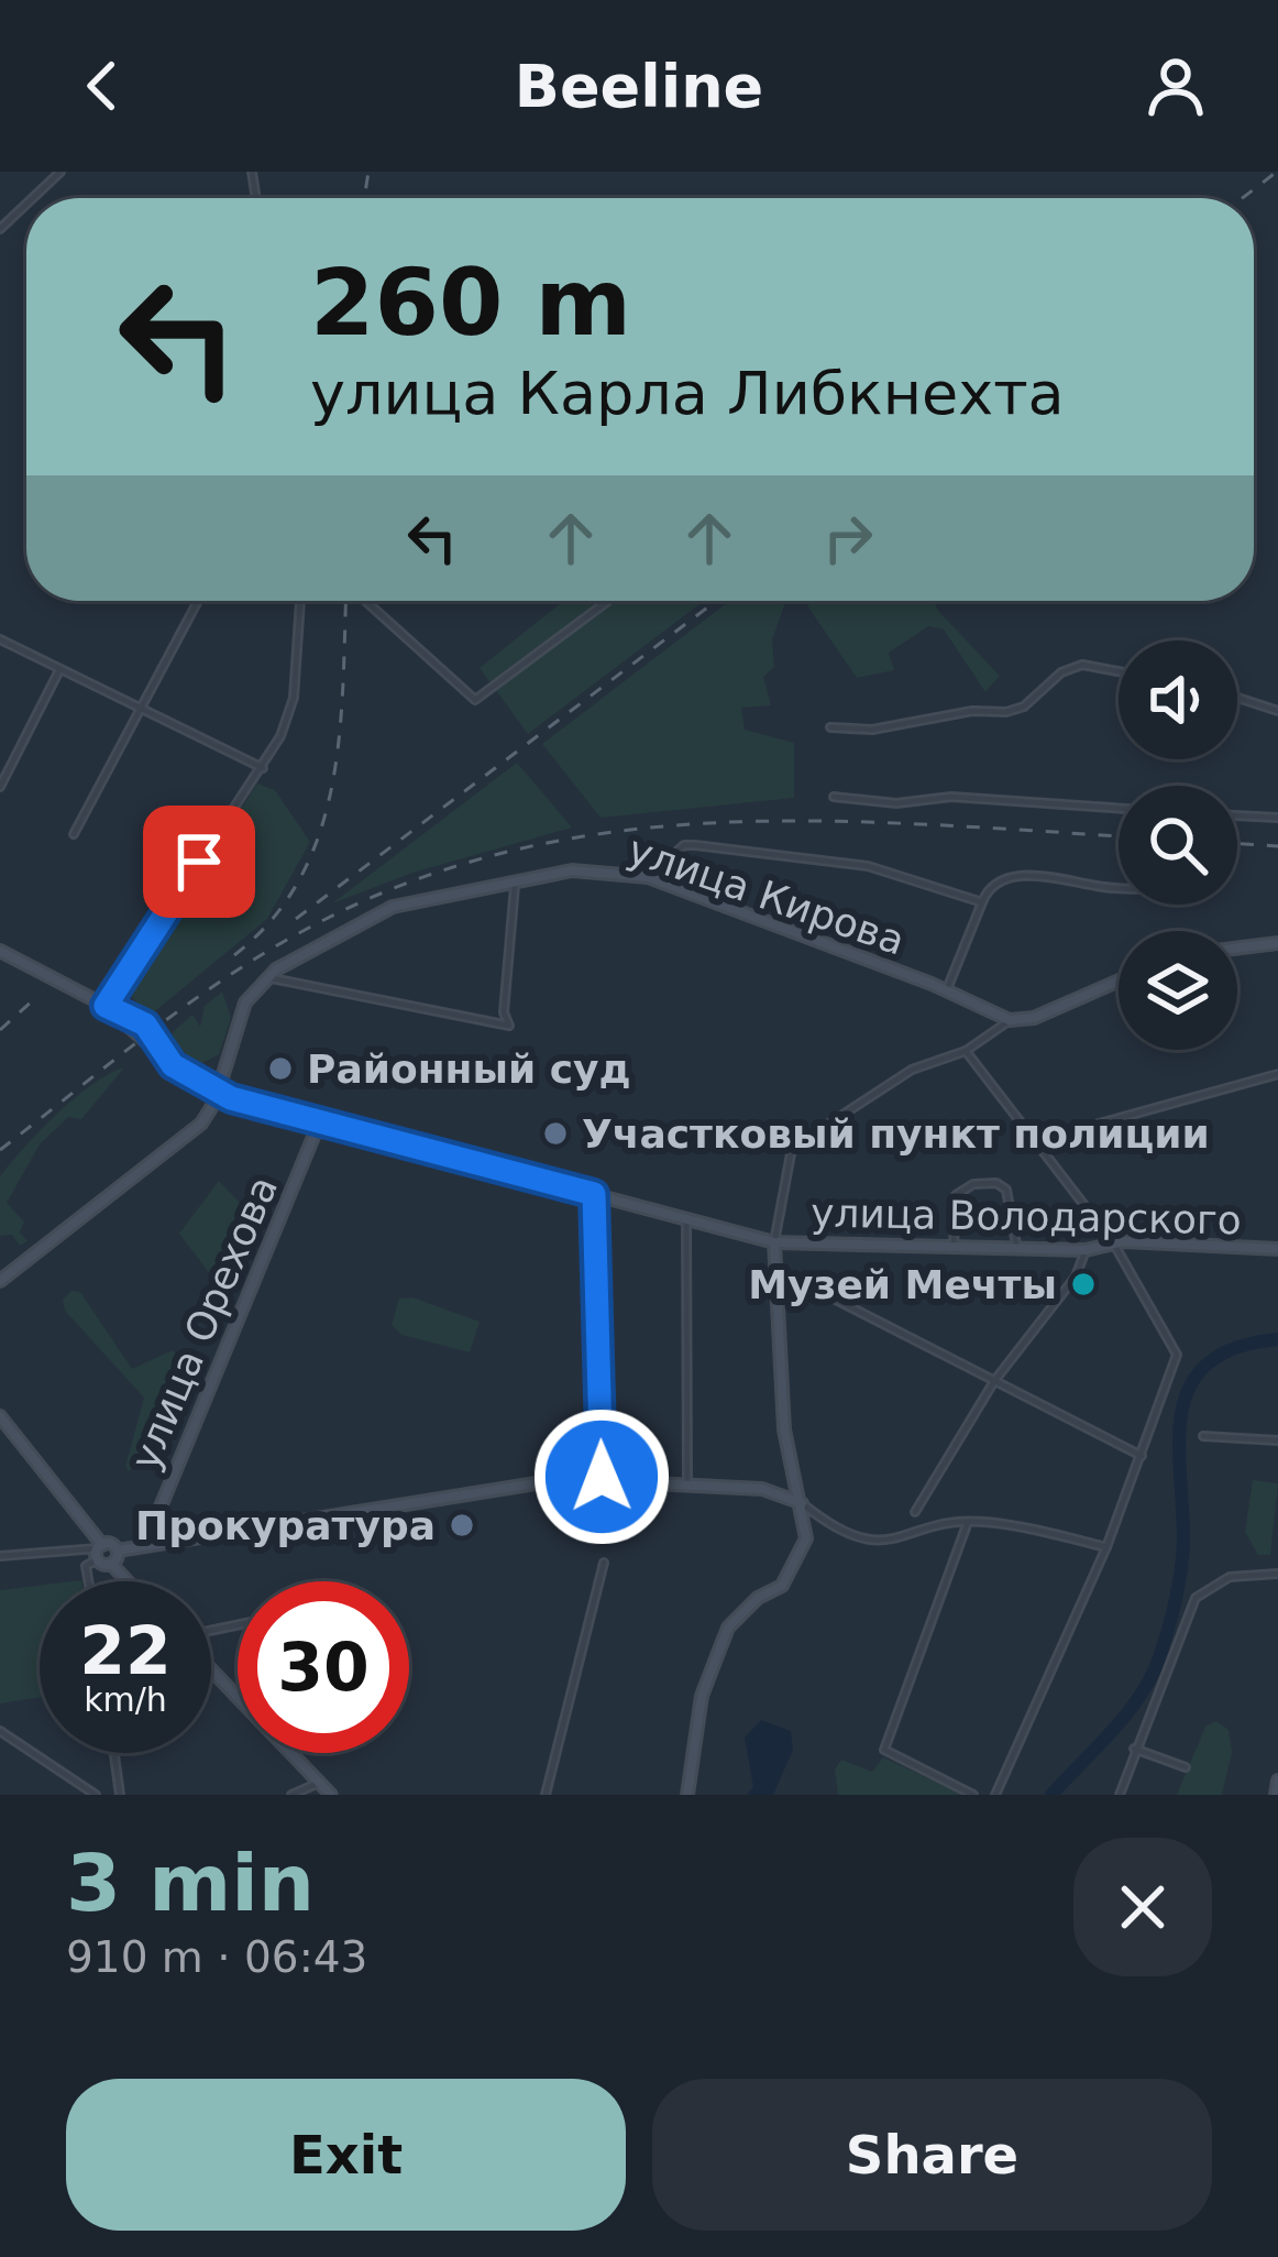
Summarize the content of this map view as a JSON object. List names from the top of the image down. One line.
{"streets":{"street":["улица Кирова","улица Володарского","улица Орехова"]},"crossings":[["улица Кирова","улица Володарского"],["улица Володарского","улица Орехова"]],"places":["Районный суд","Участковый пункт полиции","Музей Мечты","Прокуратура"],"page":{"header":"Beeline","turn":["260 m","улица Карла Либкнехта"],"speed":"22 km/h","limit":"30","heading":["3 min","910 m · 06:43"],"buttons":["Exit","Share"]}}
